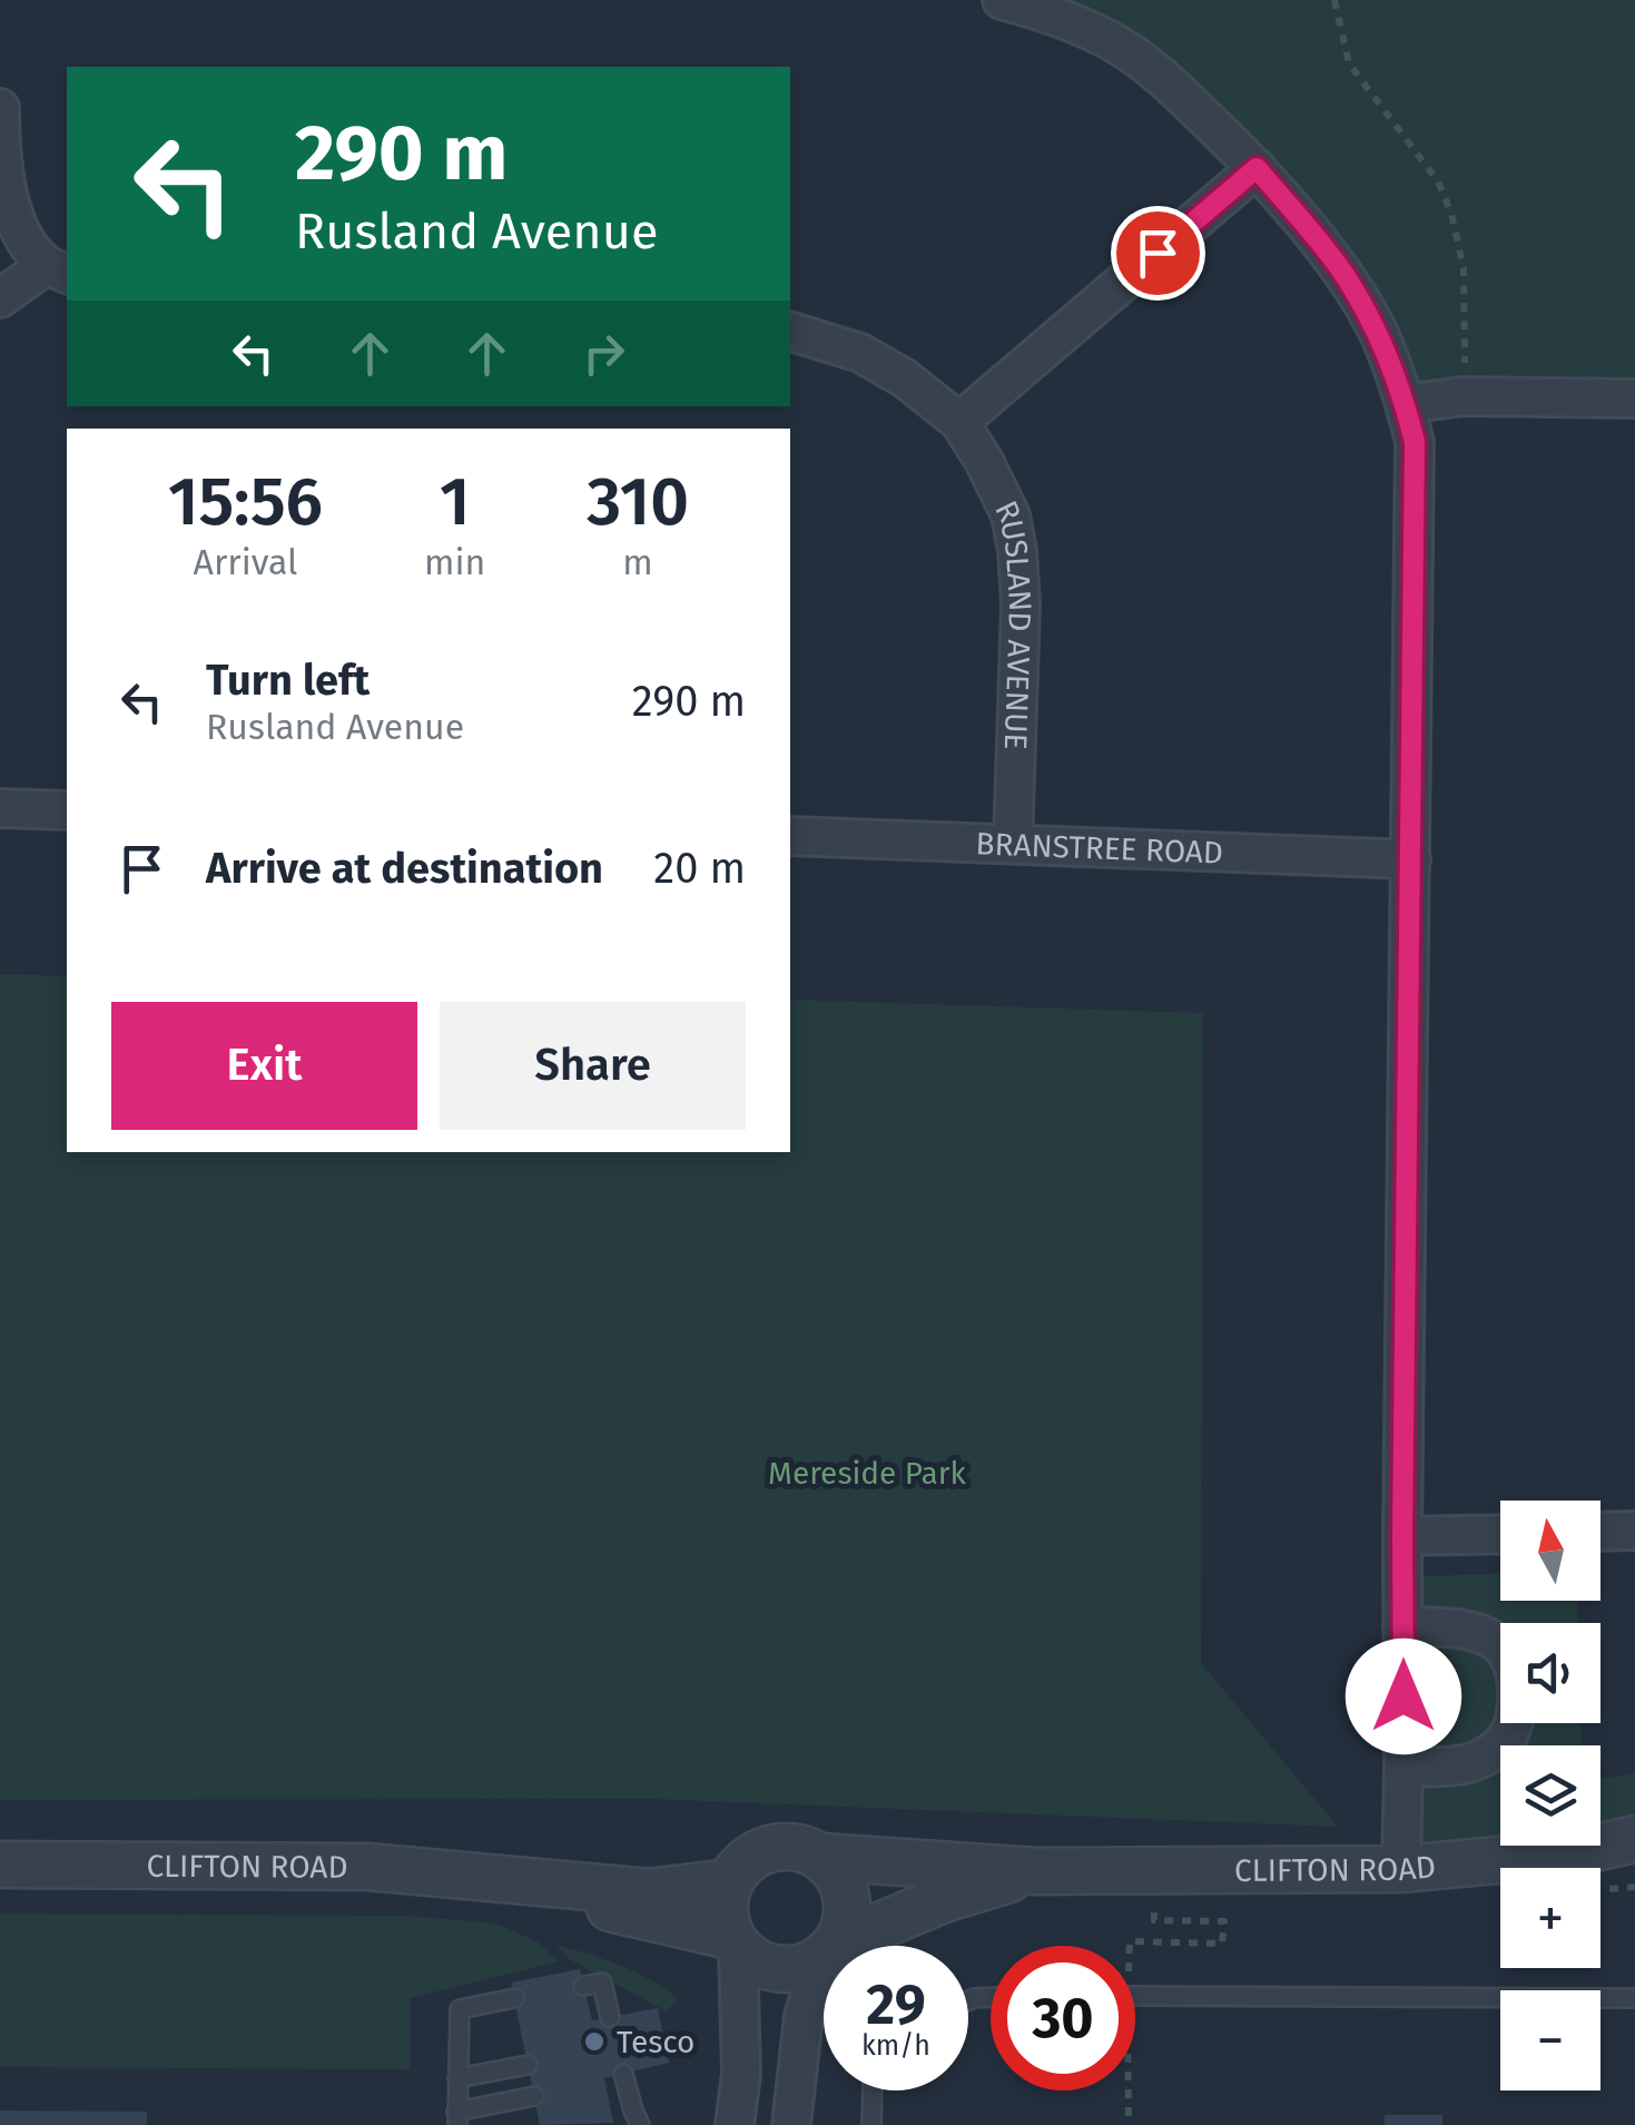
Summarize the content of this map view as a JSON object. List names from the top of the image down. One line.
{"streets":{"street":["RUSLAND AVENUE","BRANSTREE ROAD","CLIFTON ROAD"]},"crossings":[["RUSLAND AVENUE","BRANSTREE ROAD"]],"parks":["Mereside Park"],"places":["Tesco"],"north":"top","page":{"turn":["290 m","Rusland Avenue"],"eta":["15:56","Arrival","1","min","310","m"],"list":[{"name":"Turn left","note":"Rusland Avenue","value":"290 m"},{"name":"Arrive at destination","value":"20 m"}],"buttons":["Exit","Share"],"map_buttons":["+","−"],"speed":"29 km/h","limit":"30"}}
